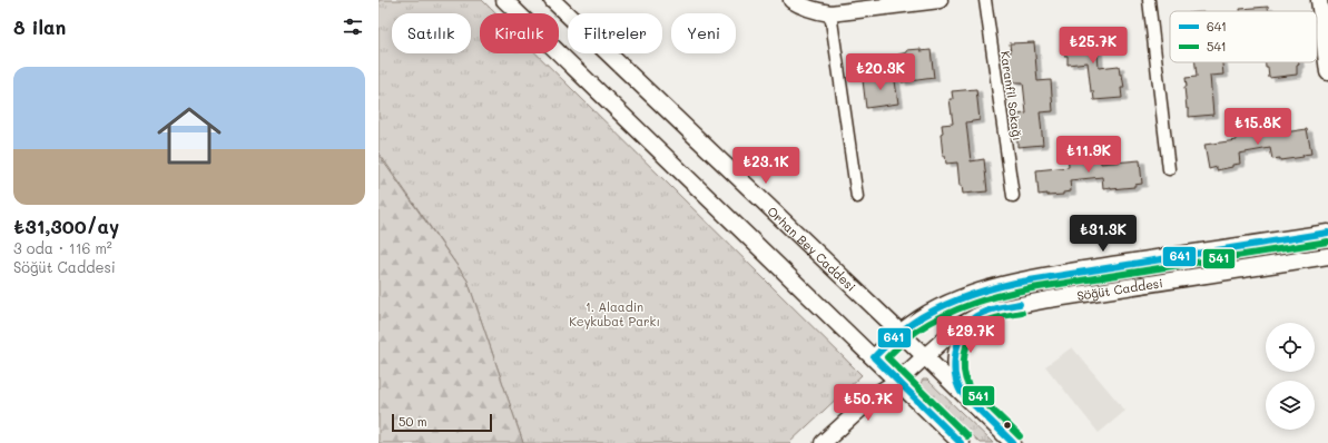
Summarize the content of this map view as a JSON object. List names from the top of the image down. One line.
{"streets":{"main road":["Orhan Bey Caddesi","Söğüt Caddesi"],"street":["Karanfil Sokağı"]},"crossings":[["Orhan Bey Caddesi","Söğüt Caddesi"]],"parks":["1. Alaadin Keykubat Parkı"],"lines":["transit line 641","transit line 541"],"legend":["641","541"],"scale_bar":"50 m","page":{"heading":"8 ilan","chip":["Satılık","Kiralık","Filtreler","Yeni"],"price":["₺25.7K","₺20.3K","₺15.8K","₺11.9K","₺23.1K","₺31.3K","₺29.7K","₺50.7K"],"list":[{"name":"₺31,300/ay","note":"3 oda · 116 m² · Söğüt Caddesi"}],"scale":"50 m"}}
